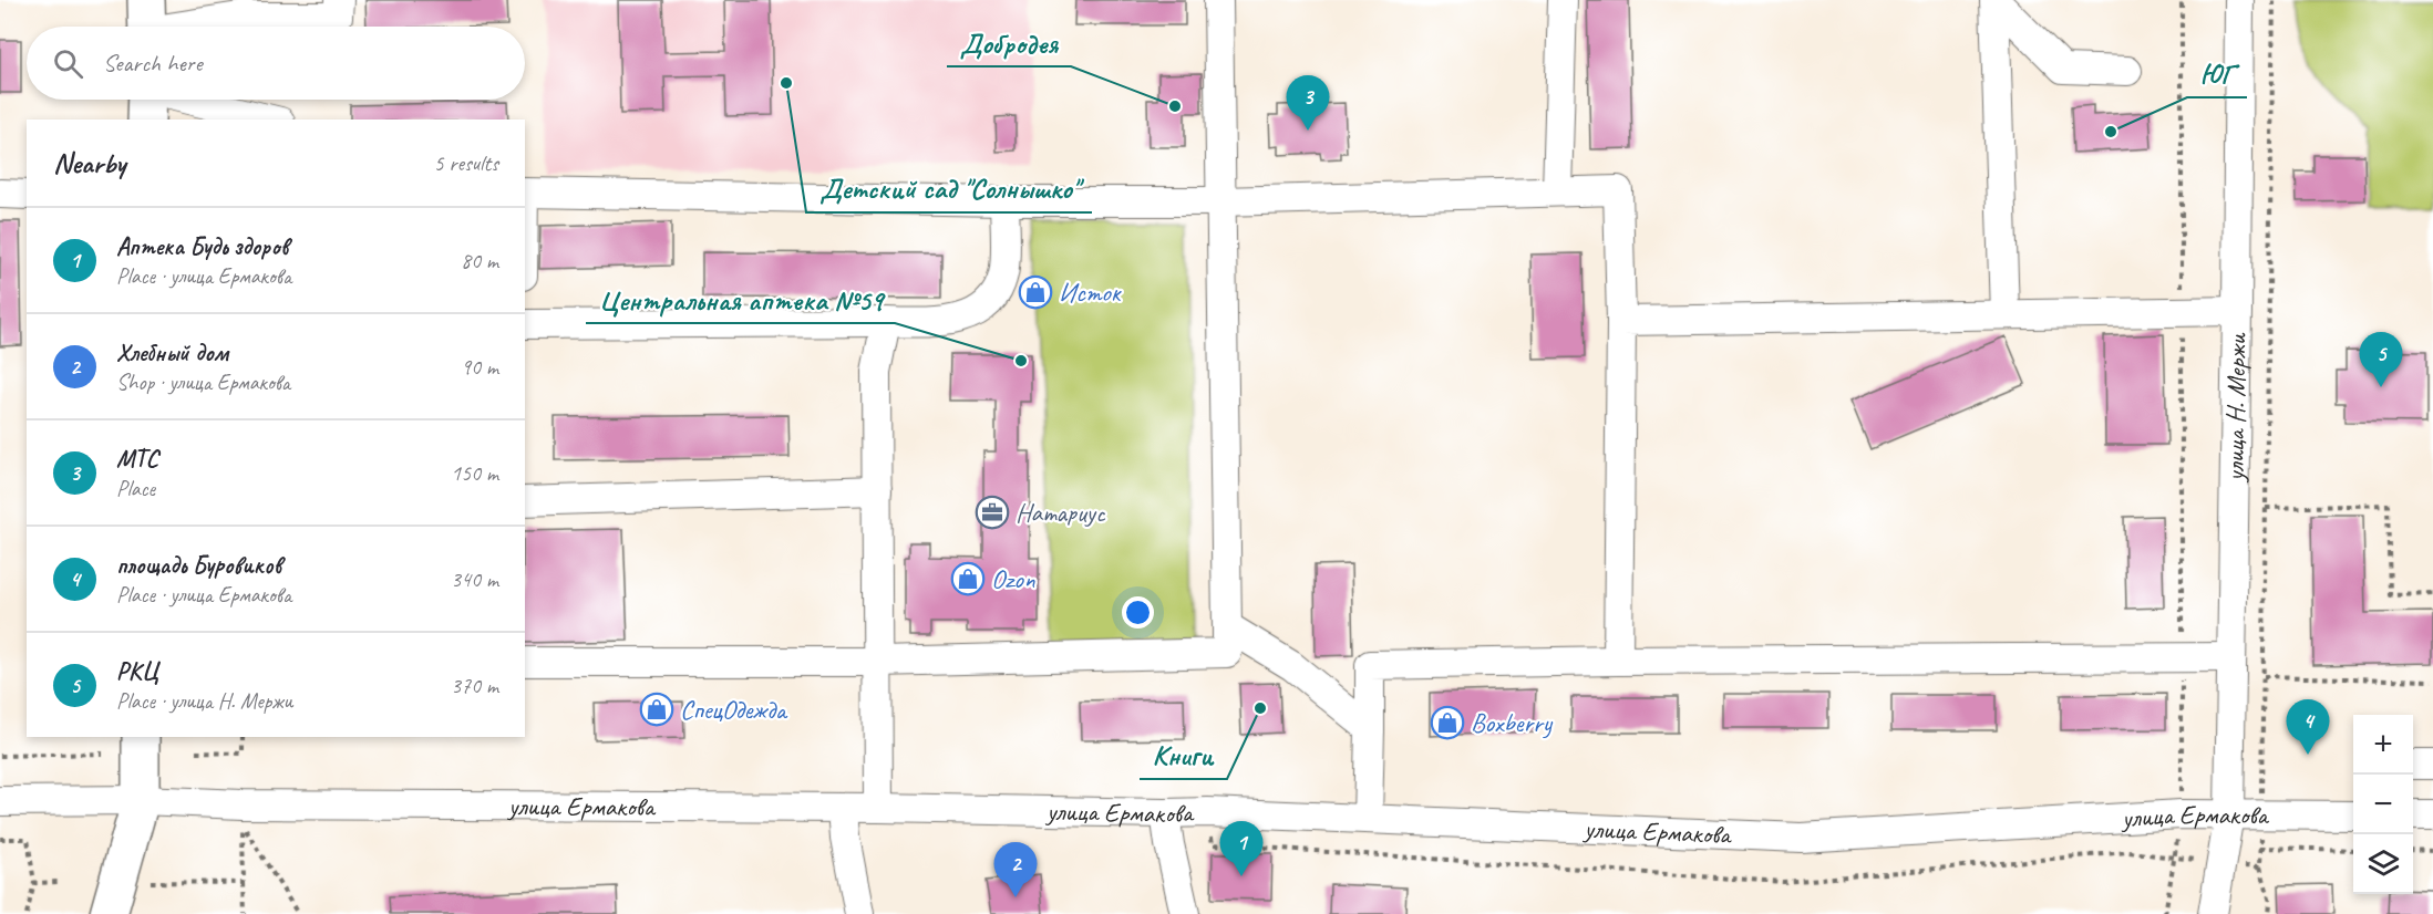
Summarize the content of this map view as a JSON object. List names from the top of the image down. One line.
{"streets":{"street":["улица Н. Мержи","улица Ермакова"]},"crossings":[["улица Н. Мержи","улица Ермакова"]],"places":{"other":["Детский сад \"Солнышко\"","Добродея","ЮГ","Центральная аптека №59","Книги"],"shop":["Исток","Ozon","СпецОдежда","Boxberry"],"office":["Натариус"]},"page":{"search":"Search here","pins":["3","5","4","1","2"],"heading":["Nearby","5 results"],"list":[{"mark":"1","name":"Аптека Будь здоров","note":"Place · улица Ермакова","value":"80 m"},{"mark":"2","name":"Хлебный дом","note":"Shop · улица Ермакова","value":"90 m"},{"mark":"3","name":"МТС","note":"Place","value":"150 m"},{"mark":"4","name":"площадь Буровиков","note":"Place · улица Ермакова","value":"340 m"},{"mark":"5","name":"РКЦ","note":"Place · улица Н. Мержи","value":"370 m"}],"map_buttons":["+","−"]}}
